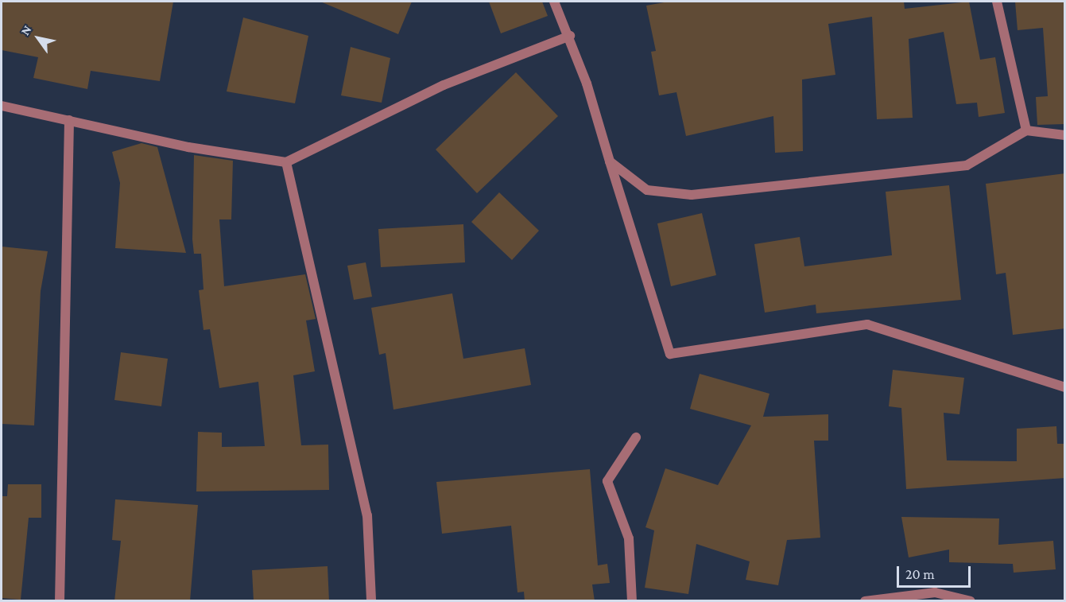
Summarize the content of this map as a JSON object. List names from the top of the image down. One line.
{"scale_bar":"20 m","north":"top left"}
